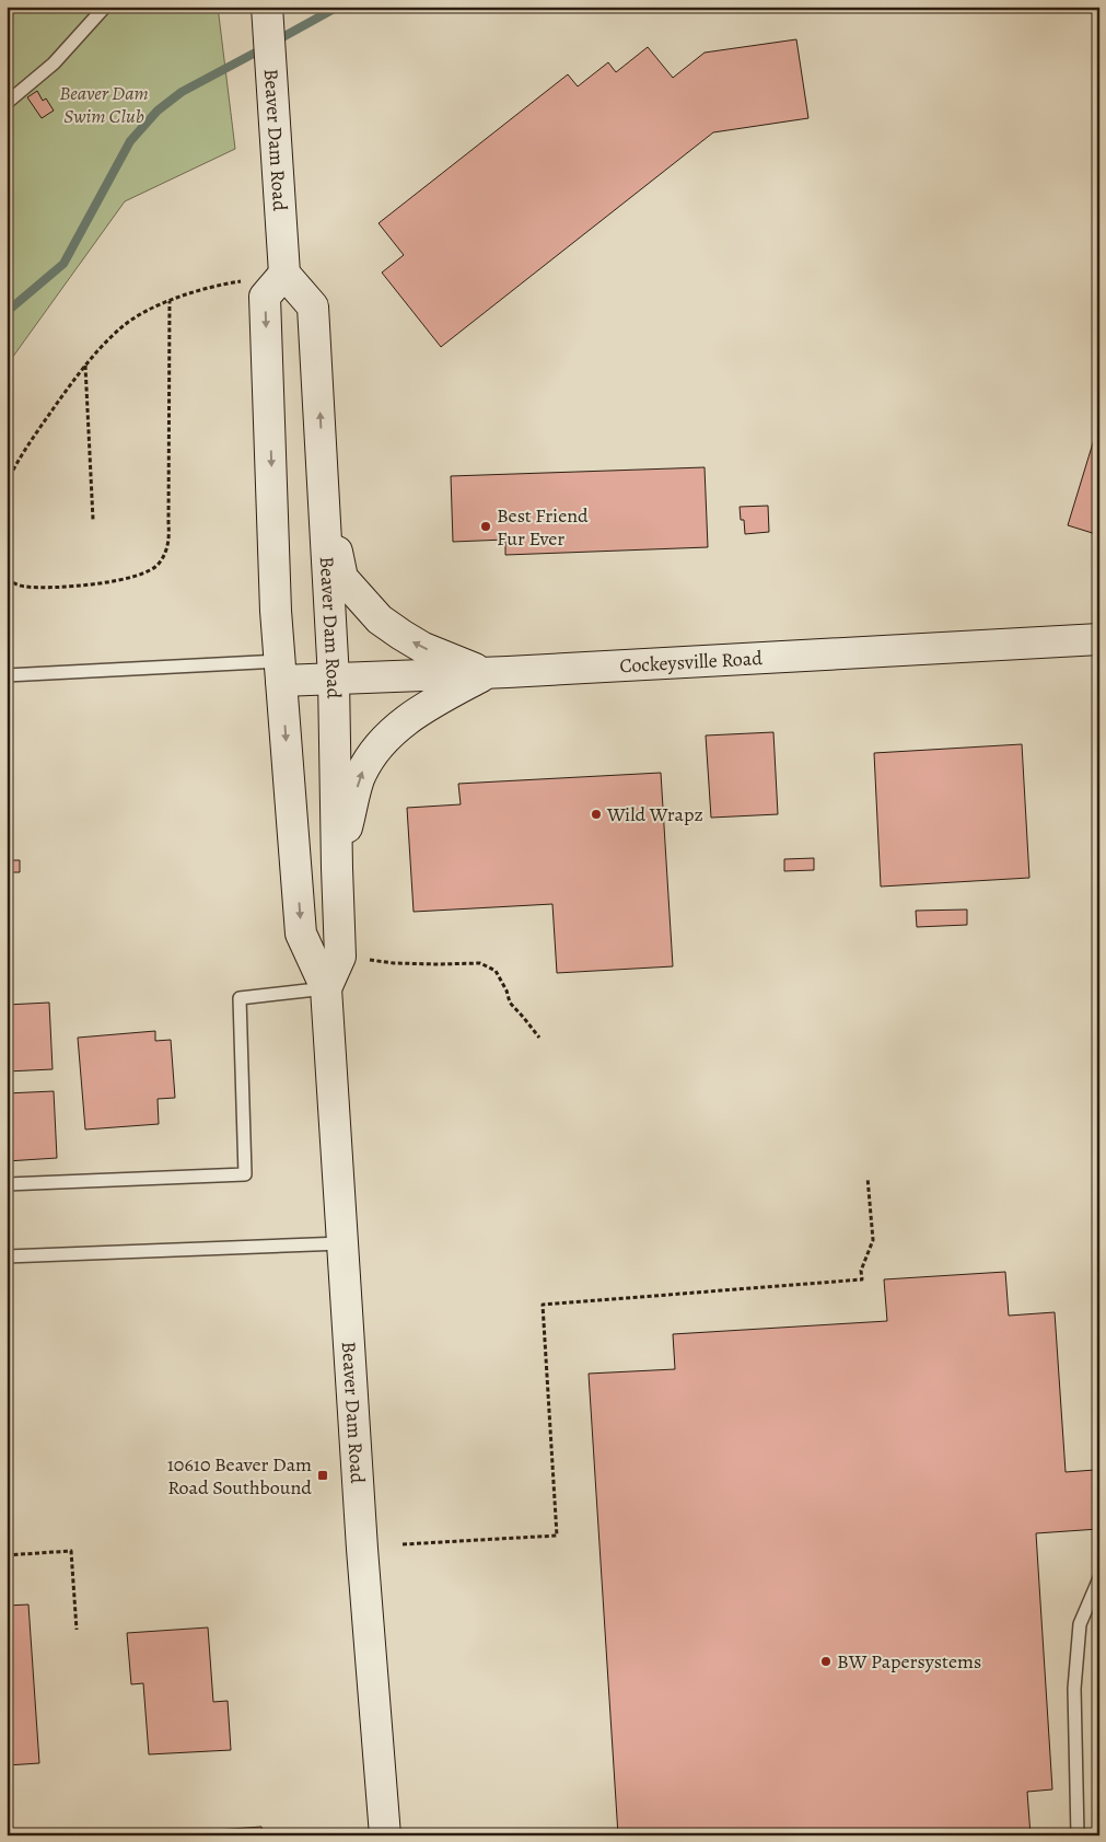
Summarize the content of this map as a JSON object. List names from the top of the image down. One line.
{"streets":{"main road":["Beaver Dam Road","Cockeysville Road"]},"crossings":[["Beaver Dam Road","Cockeysville Road"]],"parks":["Beaver Dam Swim Club"],"places":{"other":["Best Friend Fur Ever","Wild Wrapz","BW Papersystems"],"transit":["10610 Beaver Dam Road Southbound"]}}
